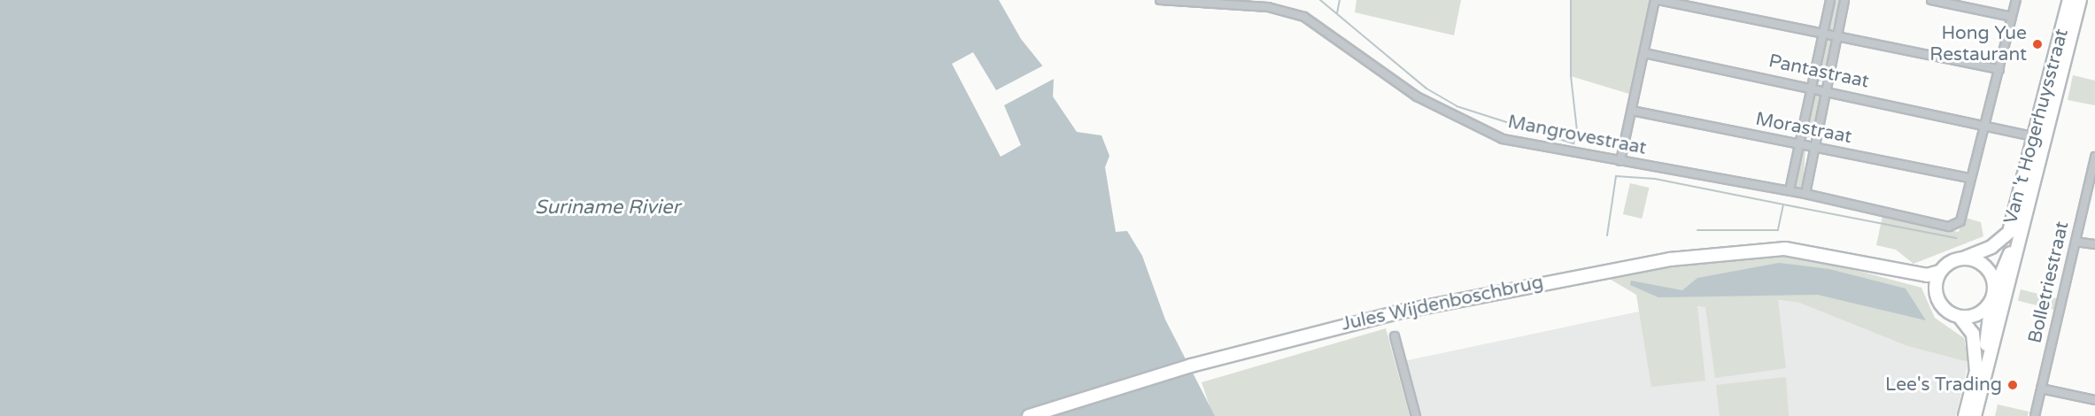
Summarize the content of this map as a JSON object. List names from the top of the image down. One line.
{"streets":{"main road":["Van 't Hogerhuysstraat","Jules Wijdenboschbrug"],"street":["Pantastraat","Morastraat","Mangrovestraat","Bolletriestraat"]},"crossings":[["Pantastraat","Van 't Hogerhuysstraat"],["Van 't Hogerhuysstraat","Jules Wijdenboschbrug"],["Morastraat","Mangrovestraat"]],"water":["Suriname Rivier"],"places":["Hong Yue Restaurant","Lee's Trading"]}
